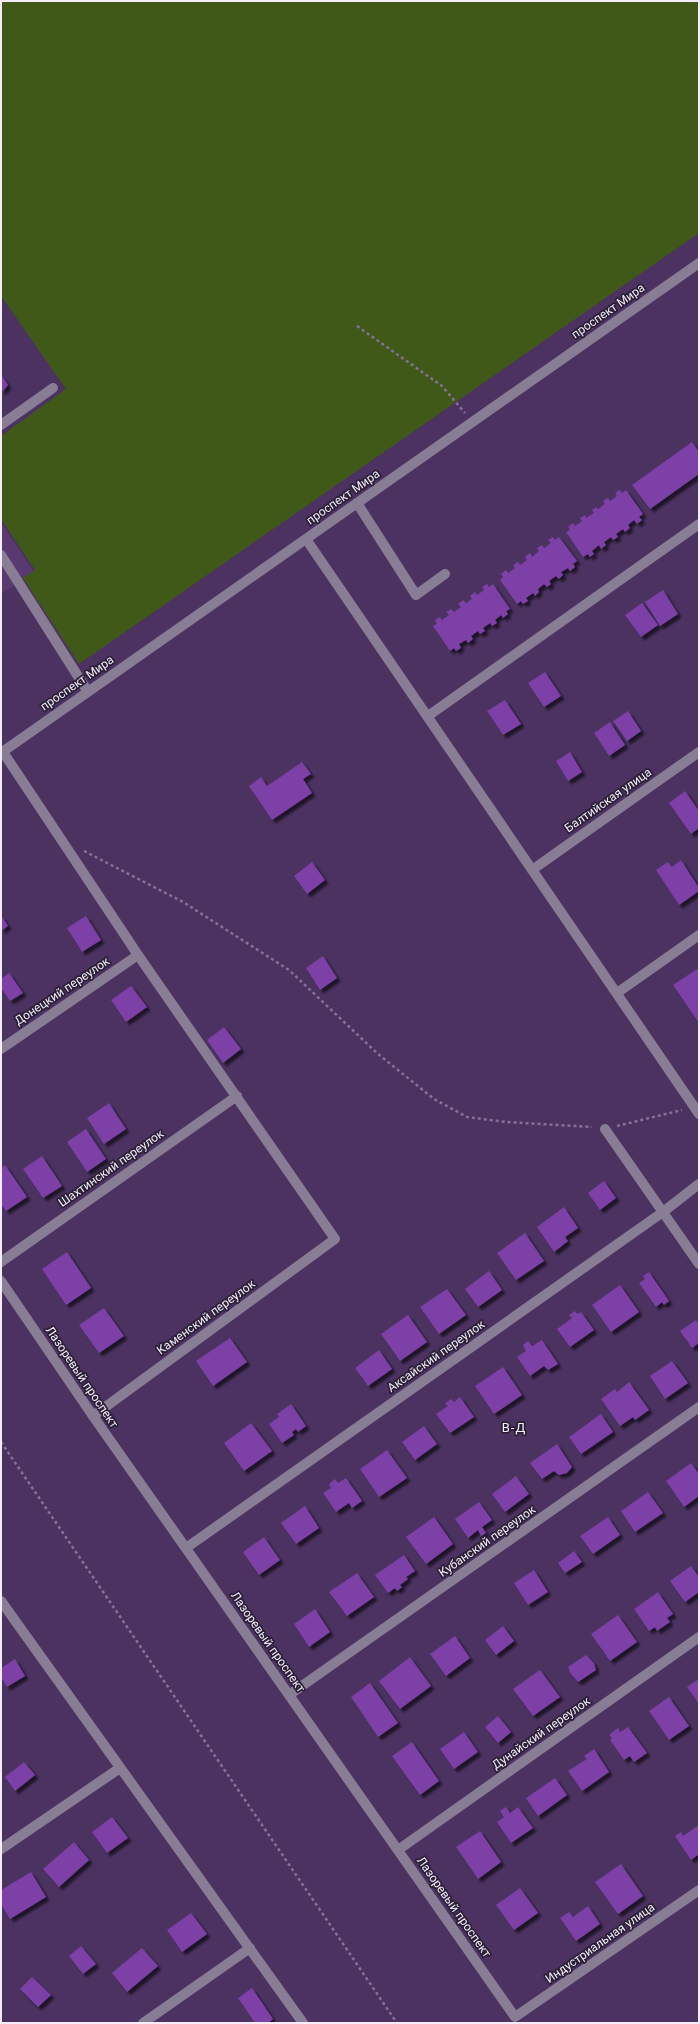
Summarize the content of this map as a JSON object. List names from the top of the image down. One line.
{"streets":{"street":["проспект Мира","Балтийская улица","Донецкий переулок","Шахтинский переулок","Каменский переулок","Аксайский переулок","Лазоревый проспект","Кубанский переулок","Дунайский переулок","Индустриальная улица"]},"crossings":[["Шахтинский переулок","Каменский переулок"],["Каменский переулок","Лазоревый проспект"],["Аксайский переулок","Лазоревый проспект"],["Лазоревый проспект","Кубанский переулок"],["Лазоревый проспект","Дунайский переулок"],["Лазоревый проспект","Индустриальная улица"]],"districts":["В-Д"]}
